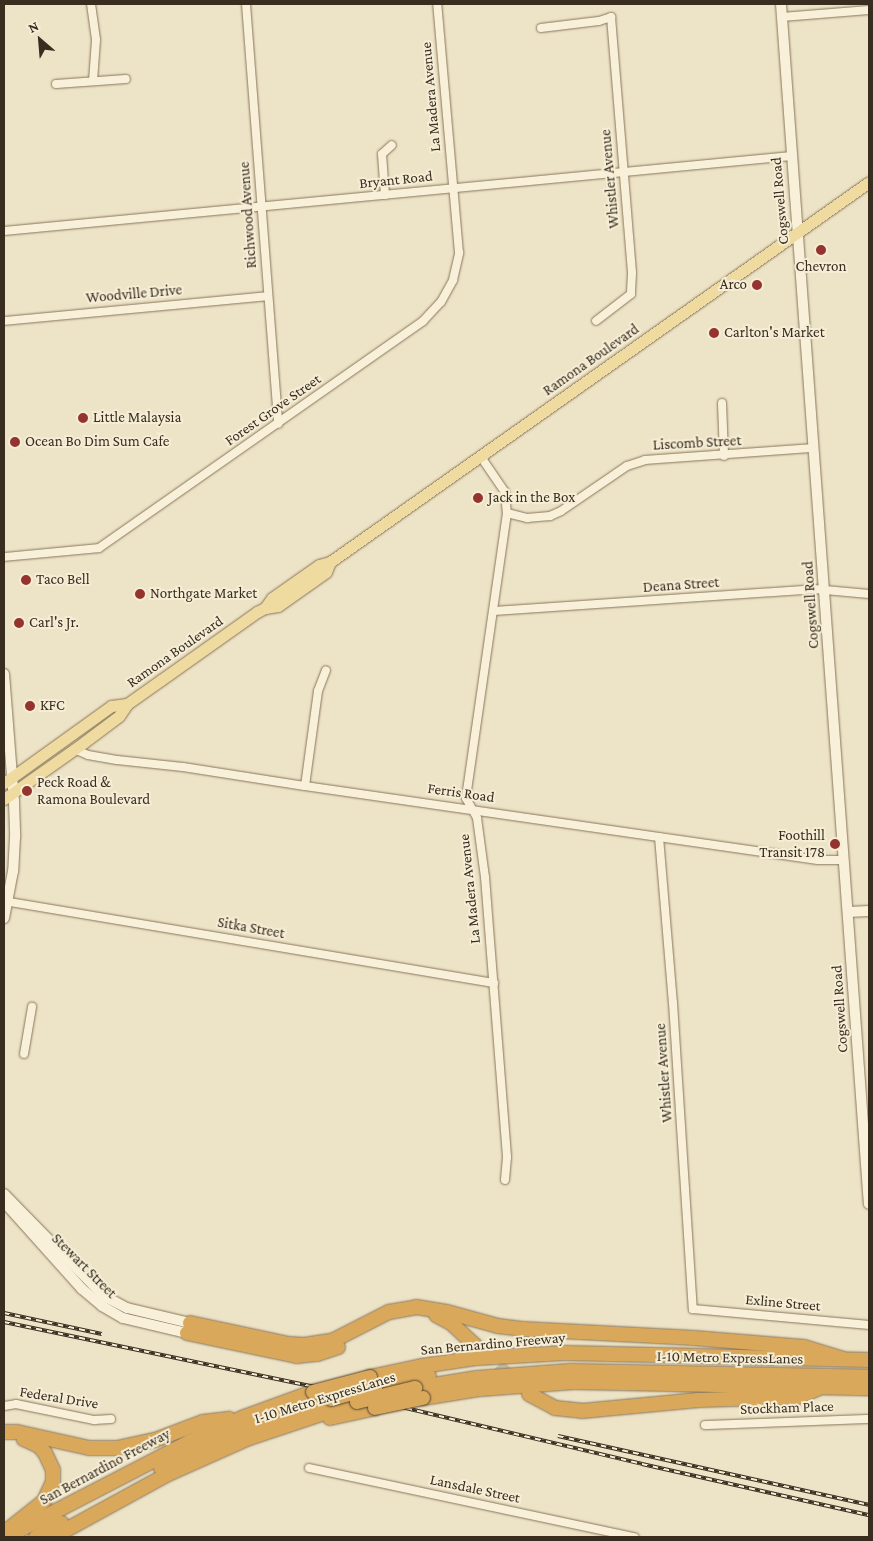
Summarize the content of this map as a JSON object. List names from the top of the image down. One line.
{"streets":{"highway":["San Bernardino Freeway","I-10 Metro ExpressLanes"],"main road":["Ramona Boulevard"],"street":["La Madera Avenue","Whistler Avenue","Bryant Road","Cogswell Road","Richwood Avenue","Woodville Drive","Forest Grove Street","Liscomb Street","Deana Street","Ferris Road","Sitka Street","Stewart Street","Exline Street","Federal Drive","Stockham Place","Lansdale Street"]},"crossings":[["La Madera Avenue","Bryant Road"],["La Madera Avenue","Ramona Boulevard"],["La Madera Avenue","Forest Grove Street"],["La Madera Avenue","Liscomb Street"],["La Madera Avenue","Deana Street"],["La Madera Avenue","Ferris Road"],["La Madera Avenue","Sitka Street"],["Whistler Avenue","Bryant Road"],["Whistler Avenue","Ferris Road"],["Whistler Avenue","Exline Street"],["Bryant Road","Cogswell Road"],["Bryant Road","Richwood Avenue"],["Bryant Road","Forest Grove Street"],["Cogswell Road","Ramona Boulevard"],["Cogswell Road","Liscomb Street"],["Cogswell Road","Deana Street"],["Cogswell Road","Ferris Road"],["Richwood Avenue","Woodville Drive"],["Richwood Avenue","Forest Grove Street"],["Ramona Boulevard","Ferris Road"],["San Bernardino Freeway","I-10 Metro ExpressLanes"]],"places":["Chevron","Arco","Carlton's Market","Little Malaysia","Ocean Bo Dim Sum Cafe","Jack in the Box","Taco Bell","Northgate Market","Carl's Jr.","KFC","Peck Road & Ramona Boulevard","Foothill Transit 178"],"north":"top left"}
